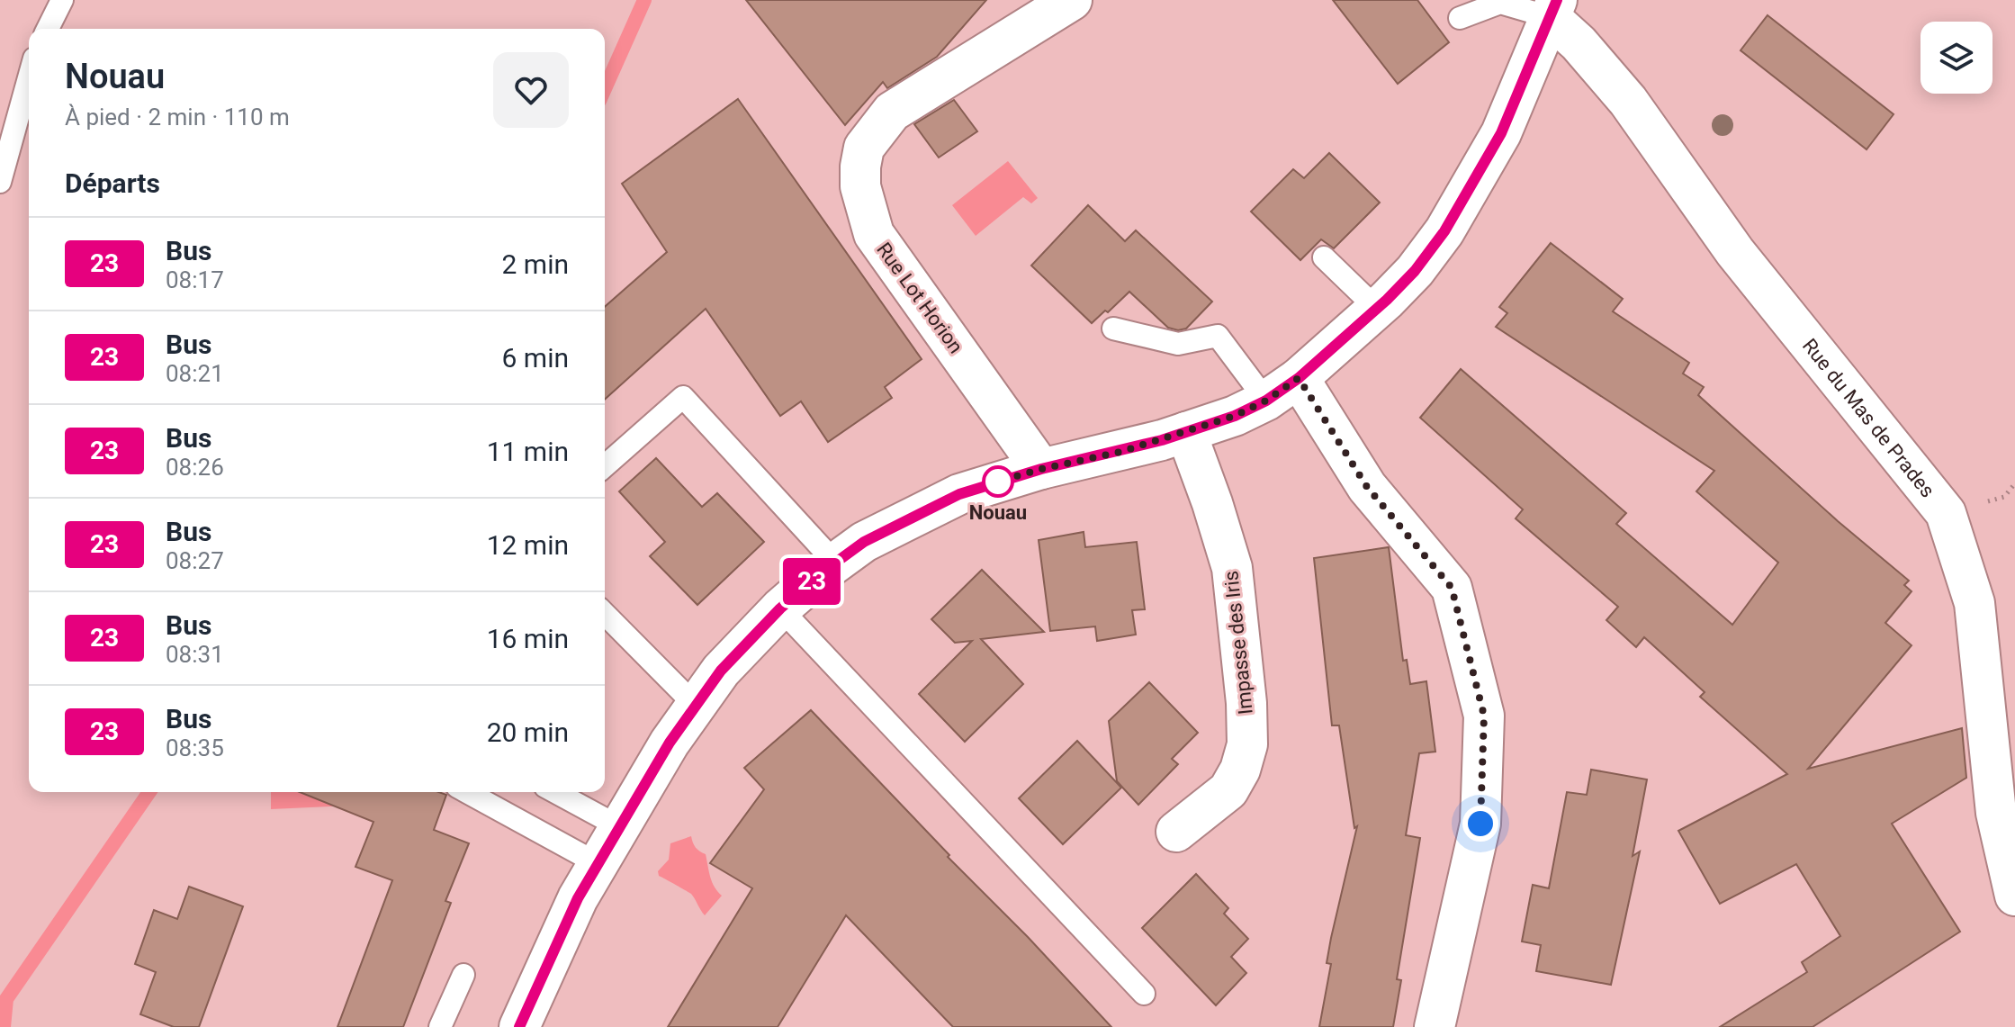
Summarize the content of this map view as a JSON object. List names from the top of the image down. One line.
{"streets":{"street":["Rue Lot Horion","Rue du Mas de Prades","Impasse des Iris"]},"places":["Nouau"],"lines":["bus line 23"],"page":{"on_map":"23","heading":[["Nouau","À pied · 2 min · 110 m"],"Départs"],"list":[{"mark":"23","name":"Bus","note":"08:17","value":"2 min"},{"mark":"23","name":"Bus","note":"08:21","value":"6 min"},{"mark":"23","name":"Bus","note":"08:26","value":"11 min"},{"mark":"23","name":"Bus","note":"08:27","value":"12 min"},{"mark":"23","name":"Bus","note":"08:31","value":"16 min"},{"mark":"23","name":"Bus","note":"08:35","value":"20 min"}]}}
